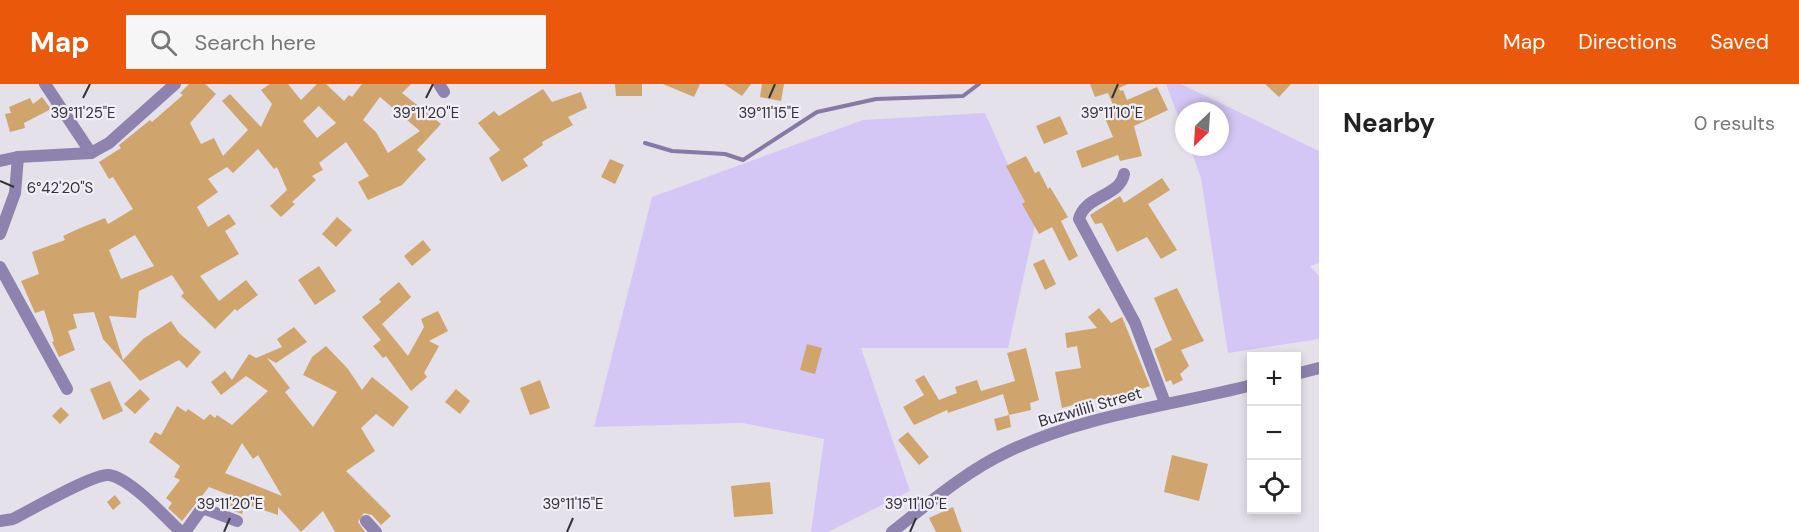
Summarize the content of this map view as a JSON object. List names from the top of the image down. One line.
{"streets":{"street":["Buzwilili Street"]},"north":"bottom left","page":{"header":"Map","search":"Search here","nav":["Map","Directions","Saved"],"heading":["Nearby","0 results"],"map_buttons":["+","−"]},"coordinates":["39°11'25\"E","39°11'20\"E","39°11'15\"E","39°11'10\"E","6°42'20\"S"]}
